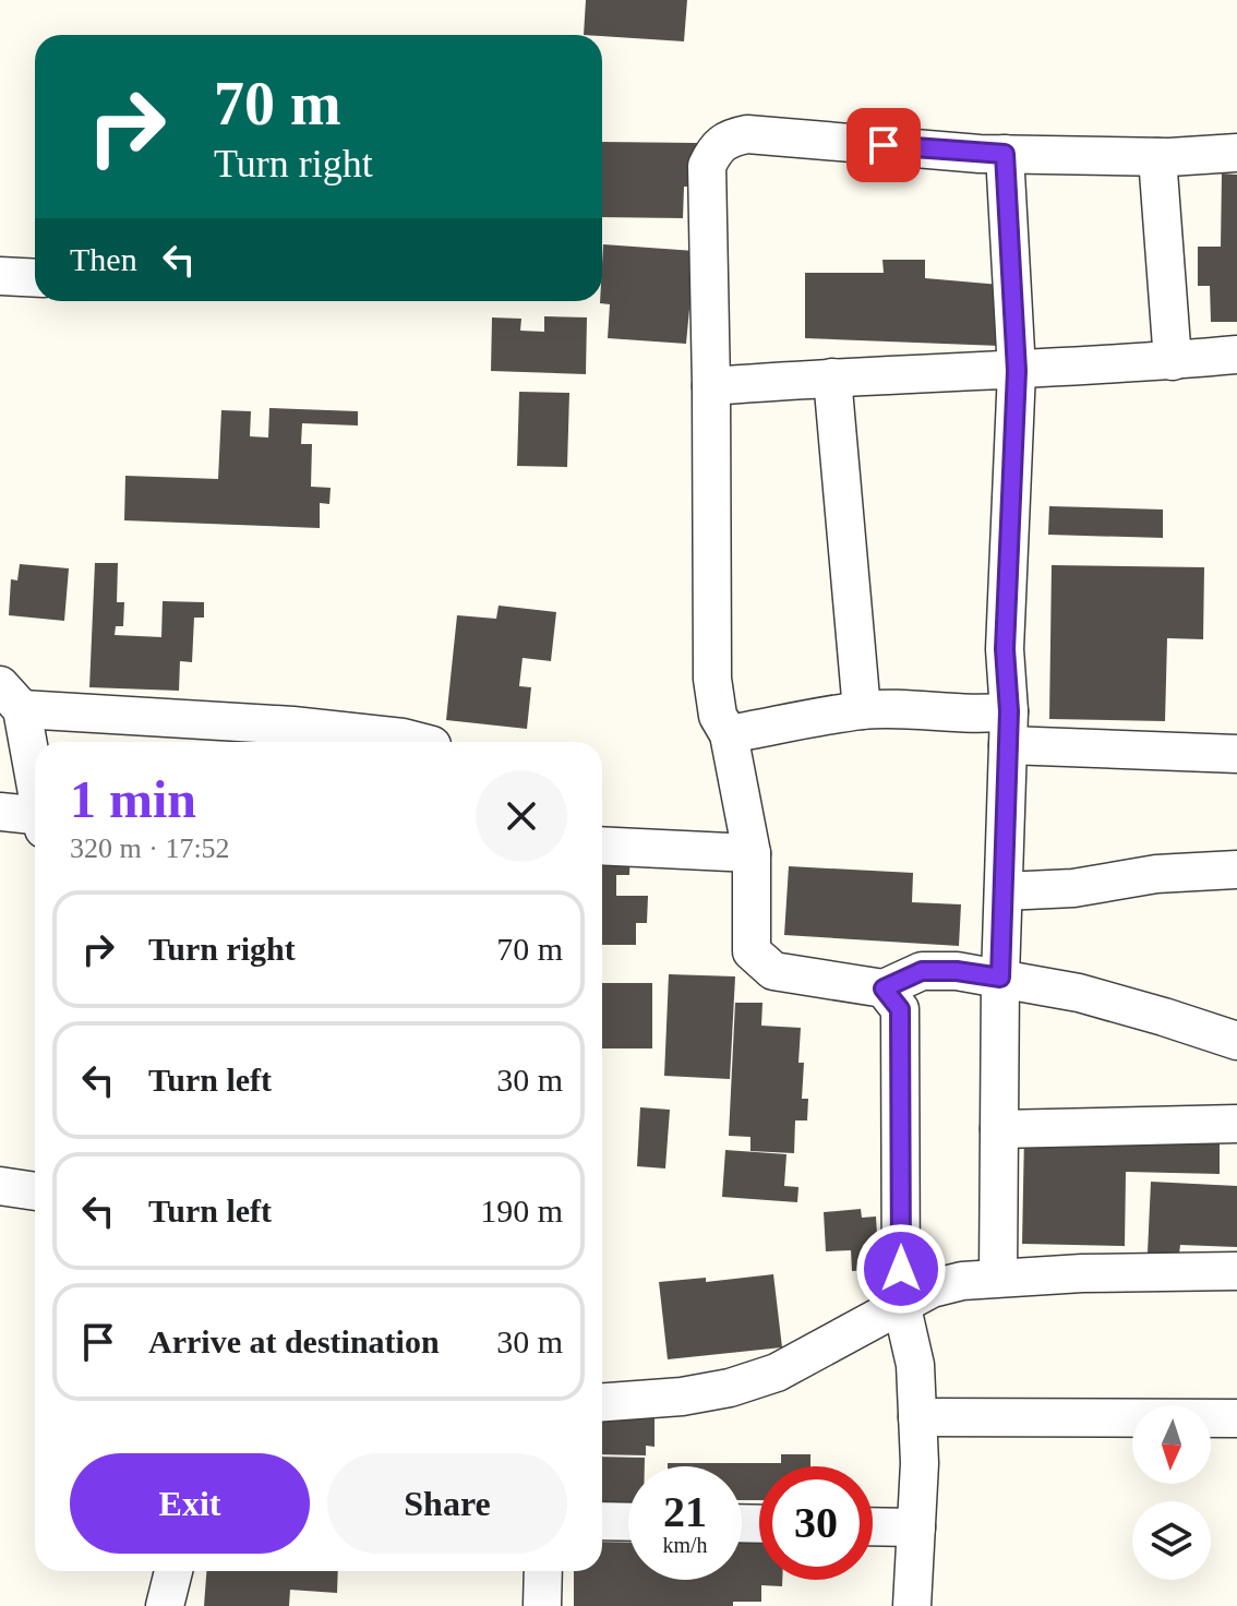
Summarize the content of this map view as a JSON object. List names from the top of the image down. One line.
{"north":"bottom","page":{"turn":["70 m","Turn right"],"then":"Then","heading":["1 min","320 m · 17:52"],"list":[{"name":"Turn right","value":"70 m"},{"name":"Turn left","value":"30 m"},{"name":"Turn left","value":"190 m"},{"name":"Arrive at destination","value":"30 m"}],"buttons":["Exit","Share"],"speed":"21 km/h","limit":"30"}}
